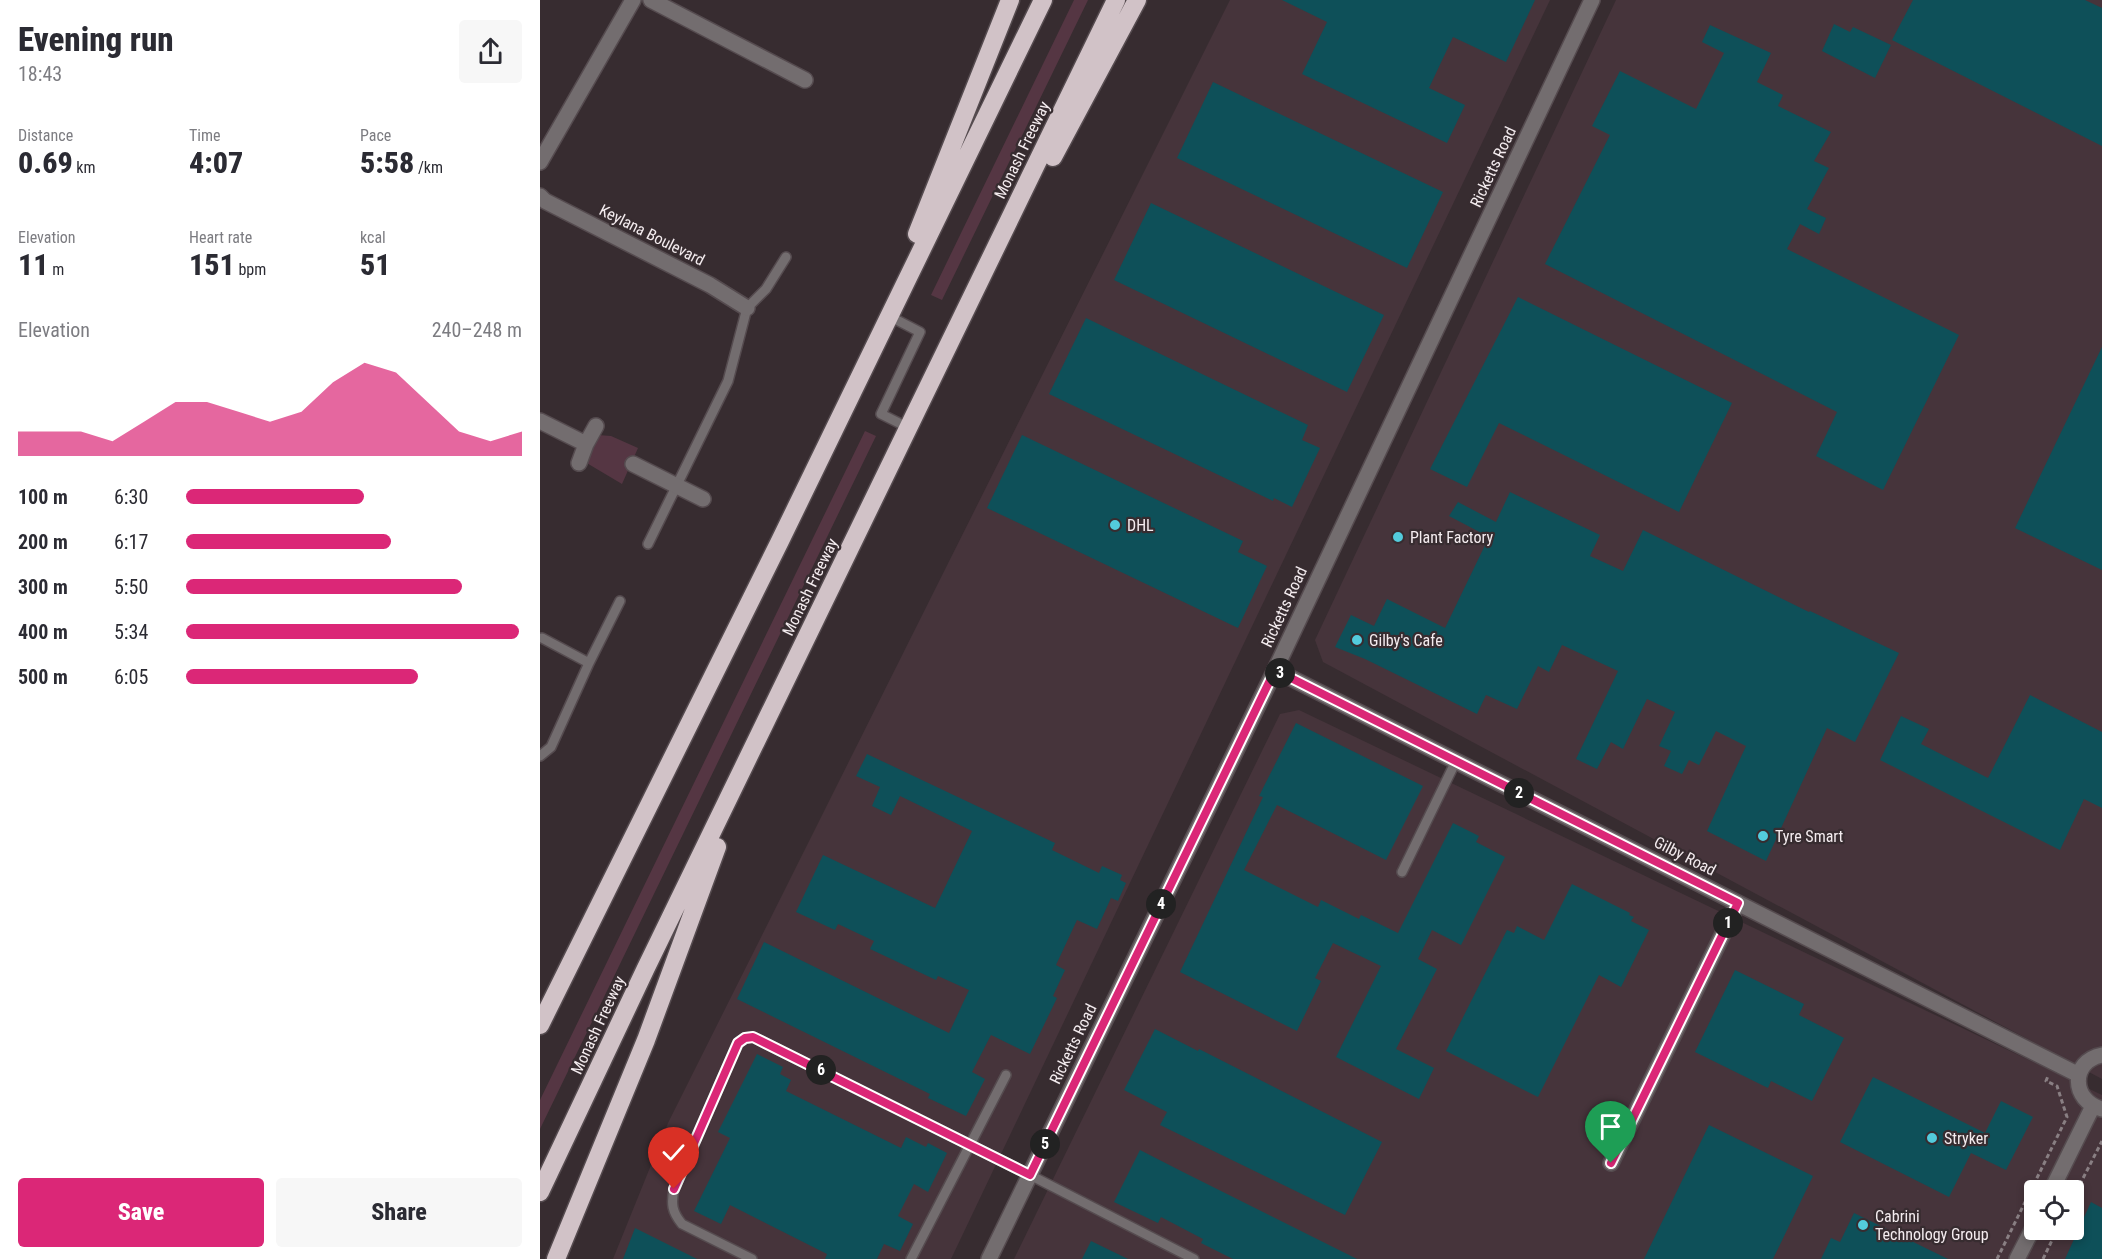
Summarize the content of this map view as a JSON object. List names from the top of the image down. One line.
{"streets":{"highway":["Monash Freeway"],"street":["Ricketts Road","Keylana Boulevard","Gilby Road"]},"crossings":[["Ricketts Road","Gilby Road"]],"places":["DHL","Plant Factory","Gilby's Cafe","Tyre Smart","Stryker","Cabrini Technology Group"],"page":{"heading":["Evening run","18:43"],"stats":[["Distance","0.69 km"],["Time","4:07"],["Pace","5:58 /km"],["Elevation","11 m"],["Heart rate","151 bpm"],["kcal","51"]],"chart":["Elevation","240–248 m"],"list":[{"name":"100 m","note":"6:30"},{"name":"200 m","note":"6:17"},{"name":"300 m","note":"5:50"},{"name":"400 m","note":"5:34"},{"name":"500 m","note":"6:05"}],"pins":["3","2","4","1","6","5"],"buttons":["Save","Share"]}}
